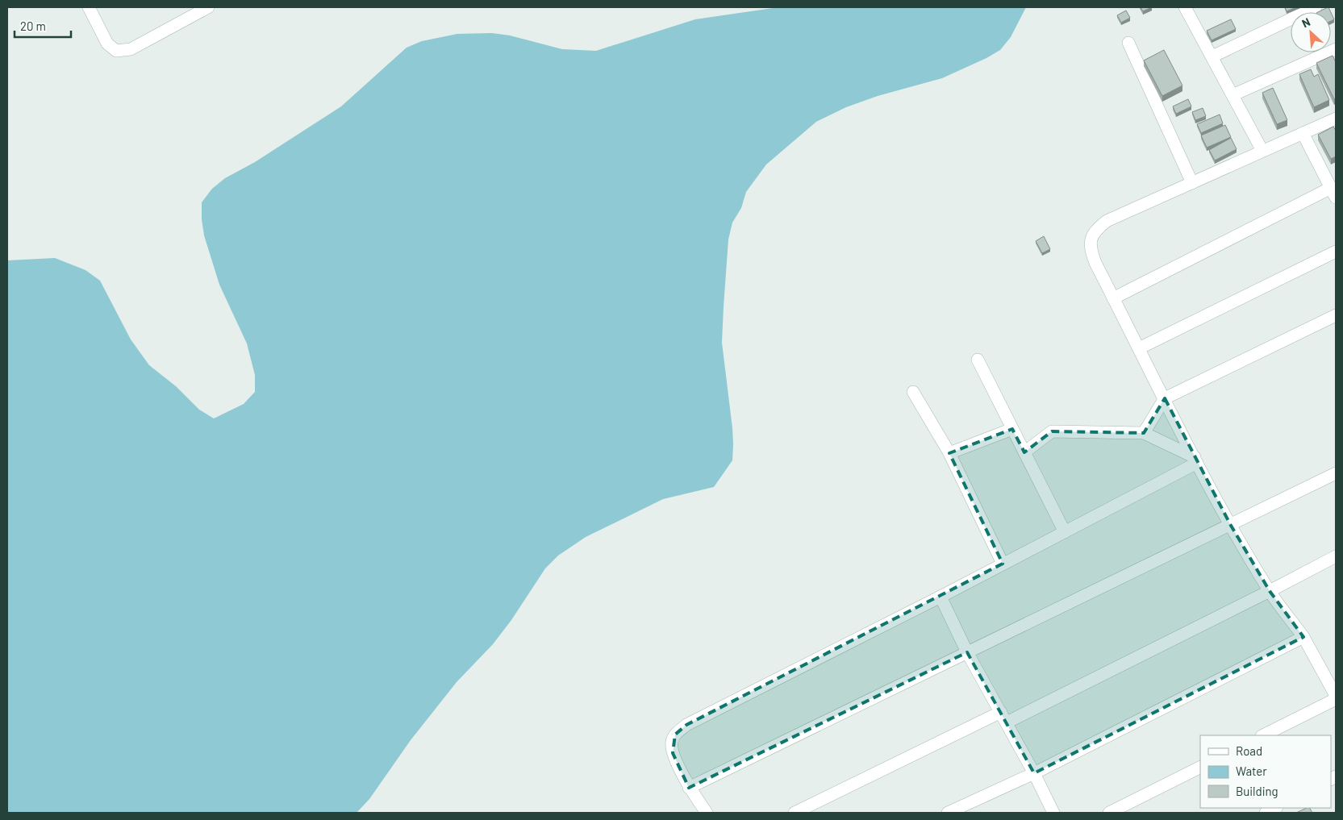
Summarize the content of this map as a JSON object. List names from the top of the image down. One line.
{"legend":["Road","Water","Building"],"scale_bar":"20 m","north":"top left"}
